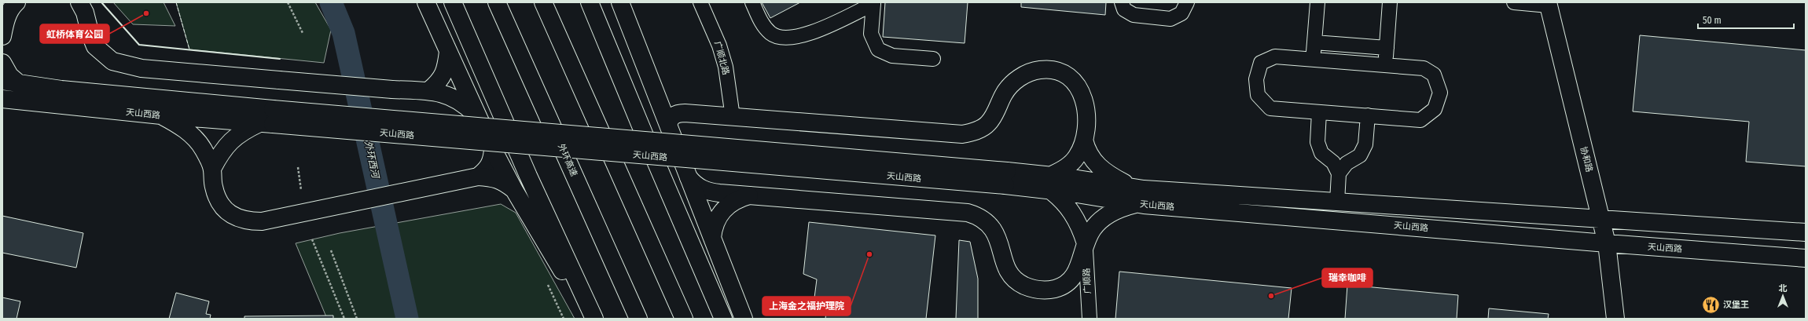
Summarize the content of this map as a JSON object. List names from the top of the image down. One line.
{"streets":{"main road":["天山西路","协和路","外环高速"],"street":["广顺北路","广顺路"]},"crossings":[["天山西路","协和路"]],"water":["外环西河"],"places":{"other":["虹桥体育公园","上海金之福护理院","瑞幸咖啡"],"restaurant":["汉堡王"]},"scale_bar":"50 m","north":"top"}
